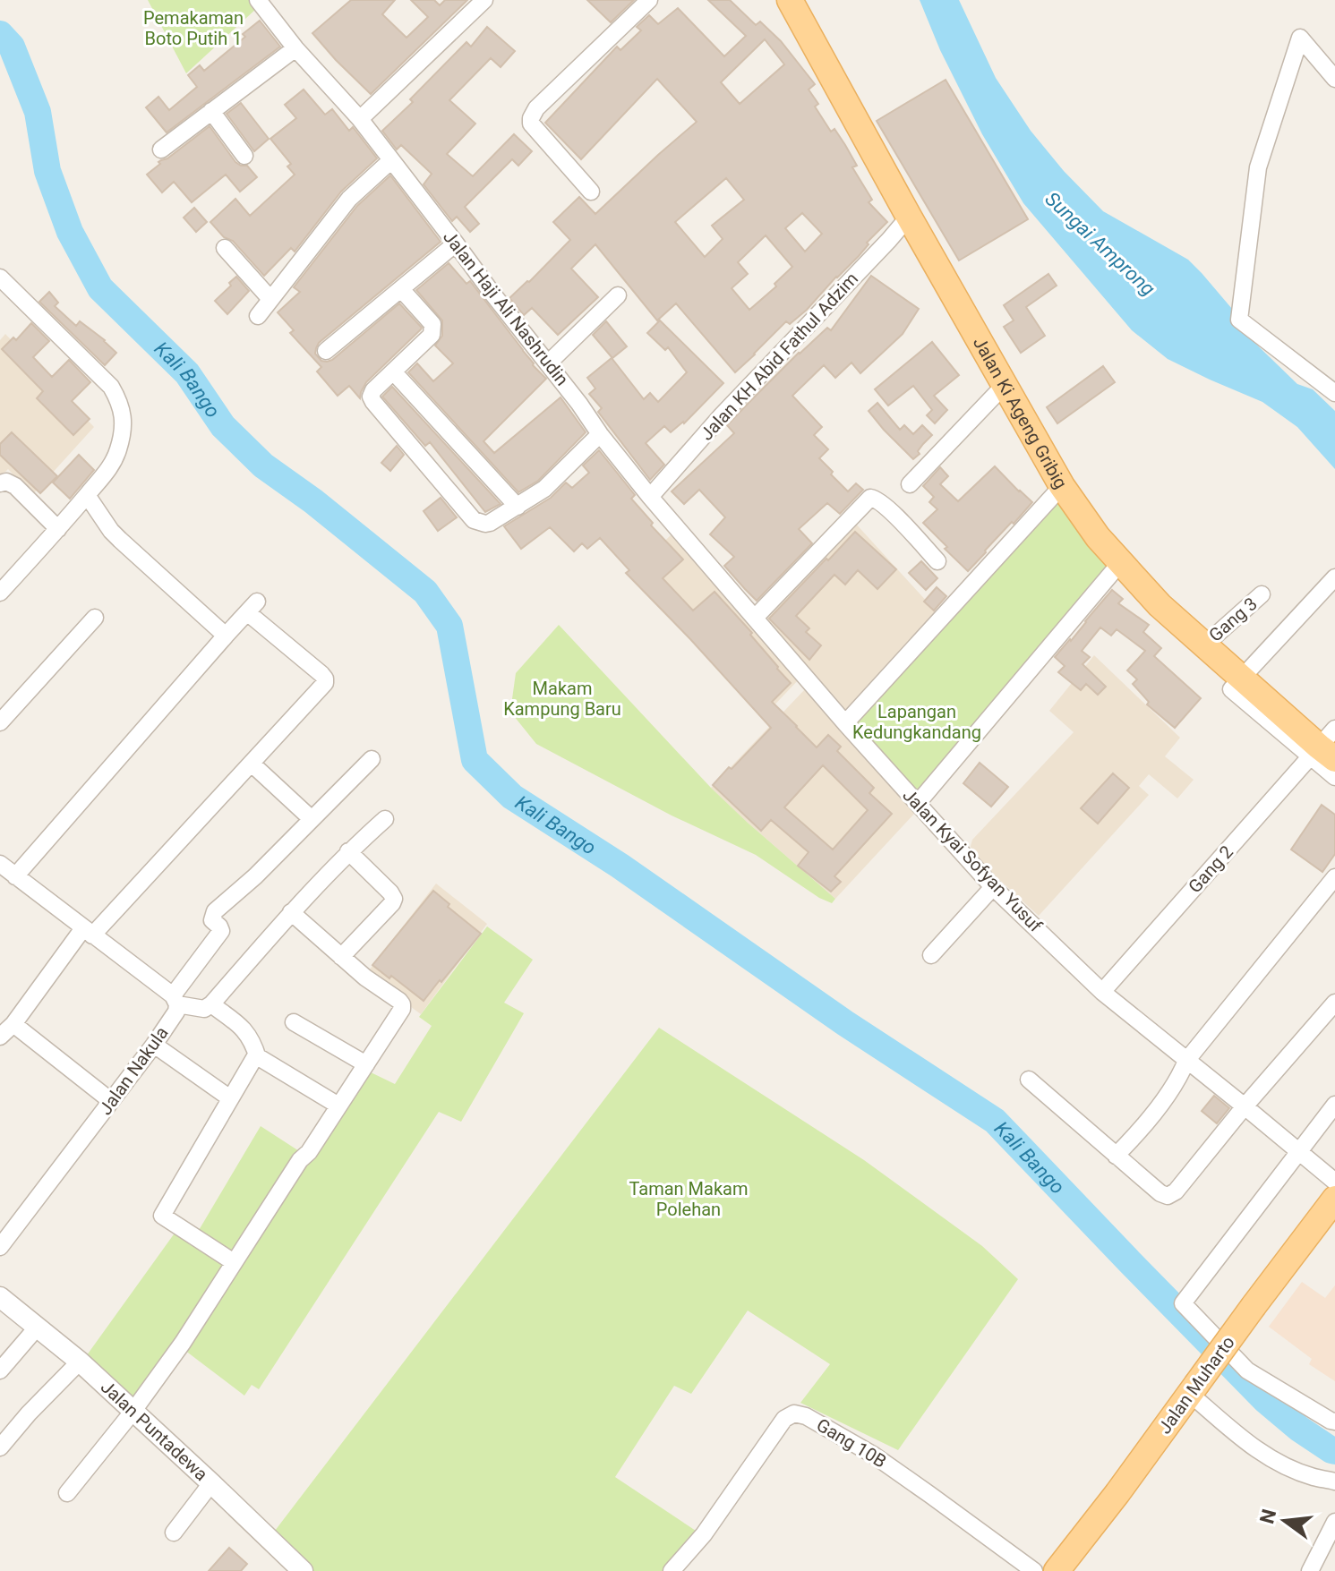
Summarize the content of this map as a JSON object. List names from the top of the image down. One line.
{"streets":{"main road":["Jalan Ki Ageng Gribig","Jalan Muharto"],"street":["Jalan Haji Ali Nashrudin","Jalan KH Abid Fathul Adzim","Gang 3","Jalan Kyai Sofyan Yusuf","Gang 2","Jalan Nakula","Jalan Puntadewa","Gang 10B"]},"crossings":[["Jalan Haji Ali Nashrudin","Jalan KH Abid Fathul Adzim"],["Jalan Haji Ali Nashrudin","Jalan Kyai Sofyan Yusuf"],["Jalan KH Abid Fathul Adzim","Jalan Ki Ageng Gribig"],["Jalan KH Abid Fathul Adzim","Jalan Kyai Sofyan Yusuf"],["Jalan Ki Ageng Gribig","Gang 3"],["Jalan Ki Ageng Gribig","Gang 2"],["Jalan Kyai Sofyan Yusuf","Gang 2"]],"water":["Sungai Amprong","Kali Bango"],"parks":["Pemakaman Boto Putih 1","Makam Kampung Baru","Lapangan Kedungkandang","Taman Makam Polehan"],"north":"left"}
